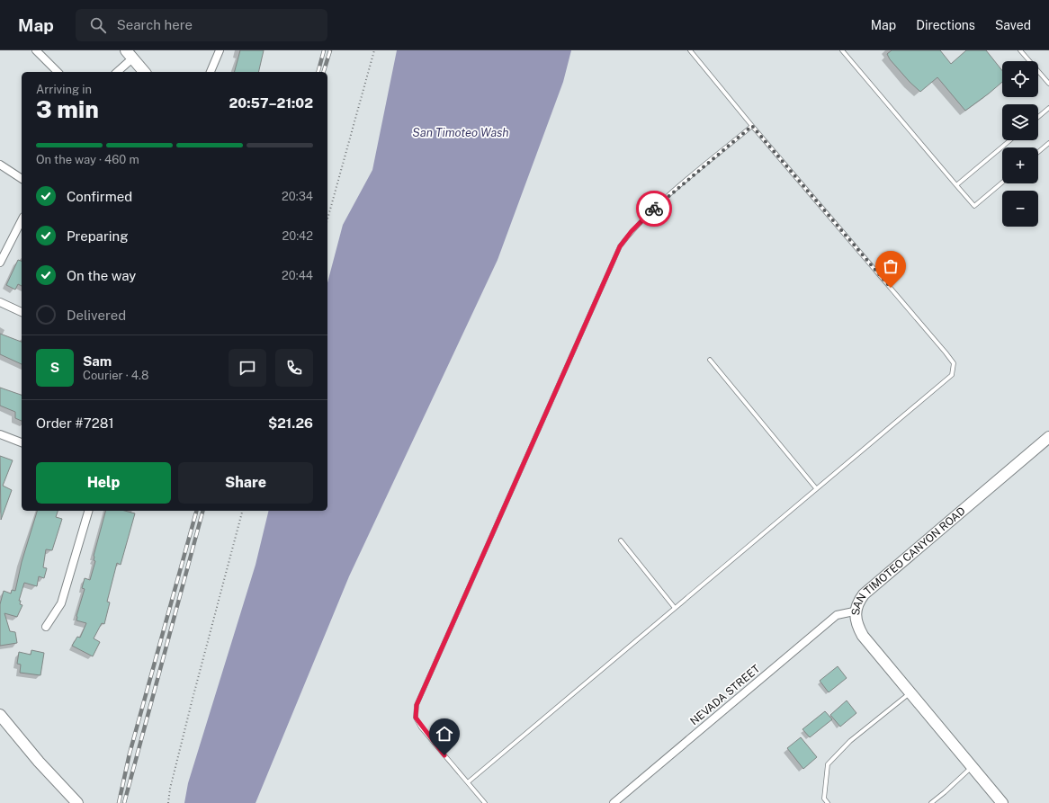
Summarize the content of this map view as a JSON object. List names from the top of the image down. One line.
{"streets":{"main road":["SAN TIMOTEO CANYON ROAD"],"street":["NEVADA STREET"]},"crossings":[["SAN TIMOTEO CANYON ROAD","NEVADA STREET"]],"water":["San Timoteo Wash"],"page":{"header":"Map","search":"Search here","nav":["Map","Directions","Saved"],"map_buttons":["+","−"],"heading":["3 min","Arriving in","20:57–21:02"],"panel":["Sam","Courier · 4.8","Order #7281","$21.26"],"bar":"On the way · 460 m","list":[["Confirmed","20:34"],["Preparing","20:42"],["On the way","20:44"],"Delivered"],"round":"S","buttons":["Help","Share"]}}
